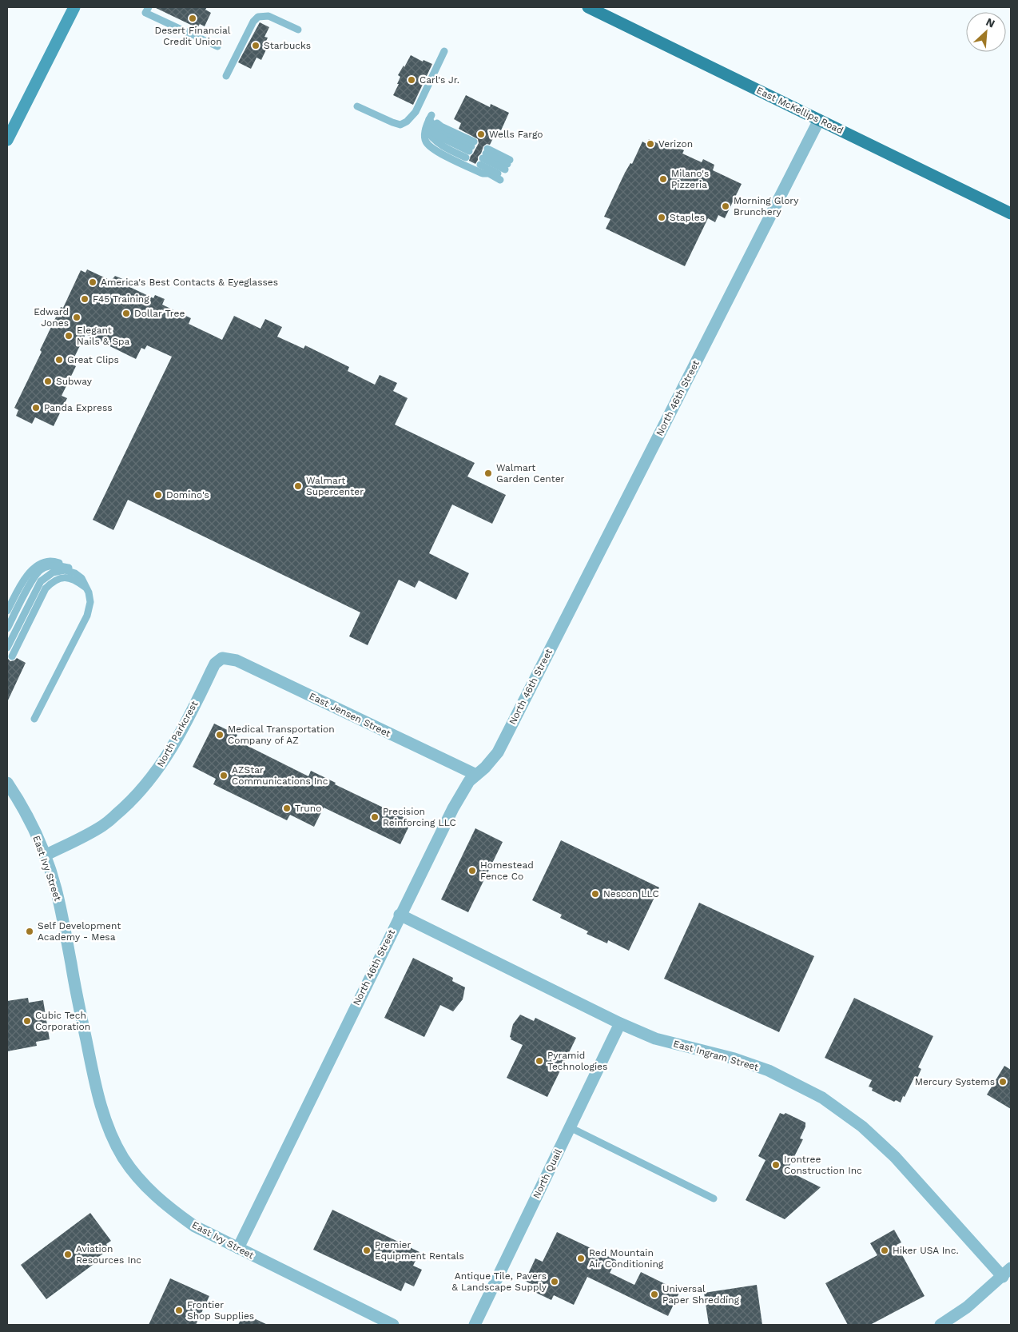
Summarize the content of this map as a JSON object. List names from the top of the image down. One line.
{"streets":{"main road":["East McKellips Road"],"street":["North 46th Street","East Jensen Street","North Parkcrest","East Ivy Street","East Ingram Street","North Quail"]},"crossings":[["East McKellips Road","North 46th Street"],["North 46th Street","East Jensen Street"],["North 46th Street","East Ivy Street"],["North 46th Street","East Ingram Street"],["East Jensen Street","North Parkcrest"],["North Parkcrest","East Ivy Street"],["East Ingram Street","North Quail"]],"places":["Desert Financial Credit Union","Starbucks","Carl's Jr.","Wells Fargo","Verizon","Milano's Pizzeria","Morning Glory Brunchery","Staples","America's Best Contacts & Eyeglasses","F45 Training","Dollar Tree","Edward Jones","Elegant Nails & Spa","Great Clips","Subway","Panda Express","Walmart Garden Center","Walmart Supercenter","Domino's","Medical Transportation Company of AZ","AZStar Communications Inc","Truno","Precision Reinforcing LLC","Homestead Fence Co","Nescon LLC","Self Development Academy - Mesa","Cubic Tech Corporation","Pyramid Technologies","Mercury Systems","Irontree Construction Inc","Premier Equipment Rentals","Hiker USA Inc.","Aviation Resources Inc","Red Mountain Air Conditioning","Antique Tile, Pavers & Landscape Supply","Universal Paper Shredding","Frontier Shop Supplies"],"north":"top right"}
